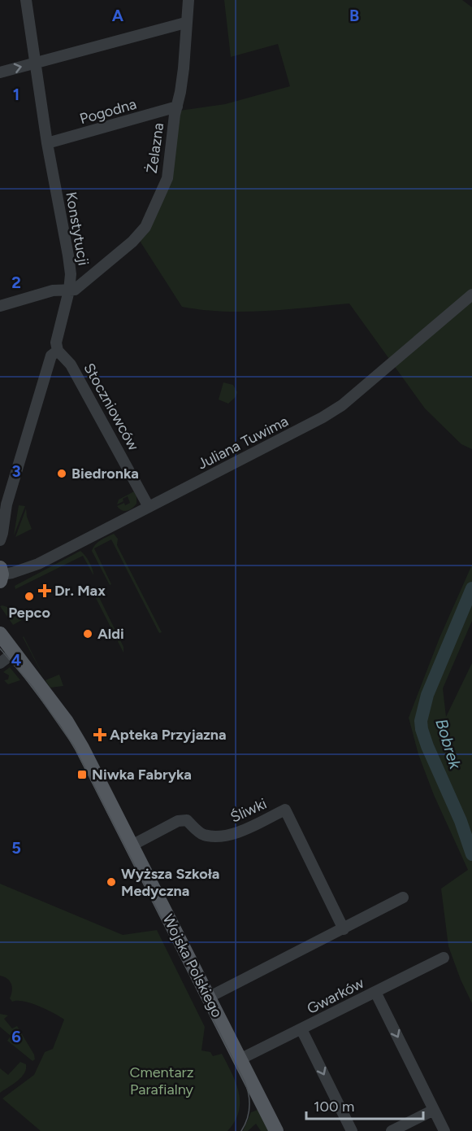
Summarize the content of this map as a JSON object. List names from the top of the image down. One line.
{"streets":{"main road":["Wojska Polskiego"],"street":["Pogodna","Żelazna","Konstytucji","Stoczniowców","Juliana Tuwima","Śliwki","Gwarków"]},"crossings":[["Pogodna","Żelazna"],["Pogodna","Konstytucji"],["Żelazna","Konstytucji"],["Konstytucji","Stoczniowców"],["Stoczniowców","Juliana Tuwima"],["Śliwki","Wojska Polskiego"],["Wojska Polskiego","Gwarków"]],"water":["Bobrek"],"parks":["Cmentarz Parafialny"],"places":{"other":["Biedronka","Pepco","Aldi","Wyższa Szkoła Medyczna"],"health":["Dr. Max","Apteka Przyjazna"],"transit":["Niwka Fabryka"]},"scale_bar":"100 m","grid":{"columns":["A","B"],"rows":["1","2","3","4","5","6"]}}
